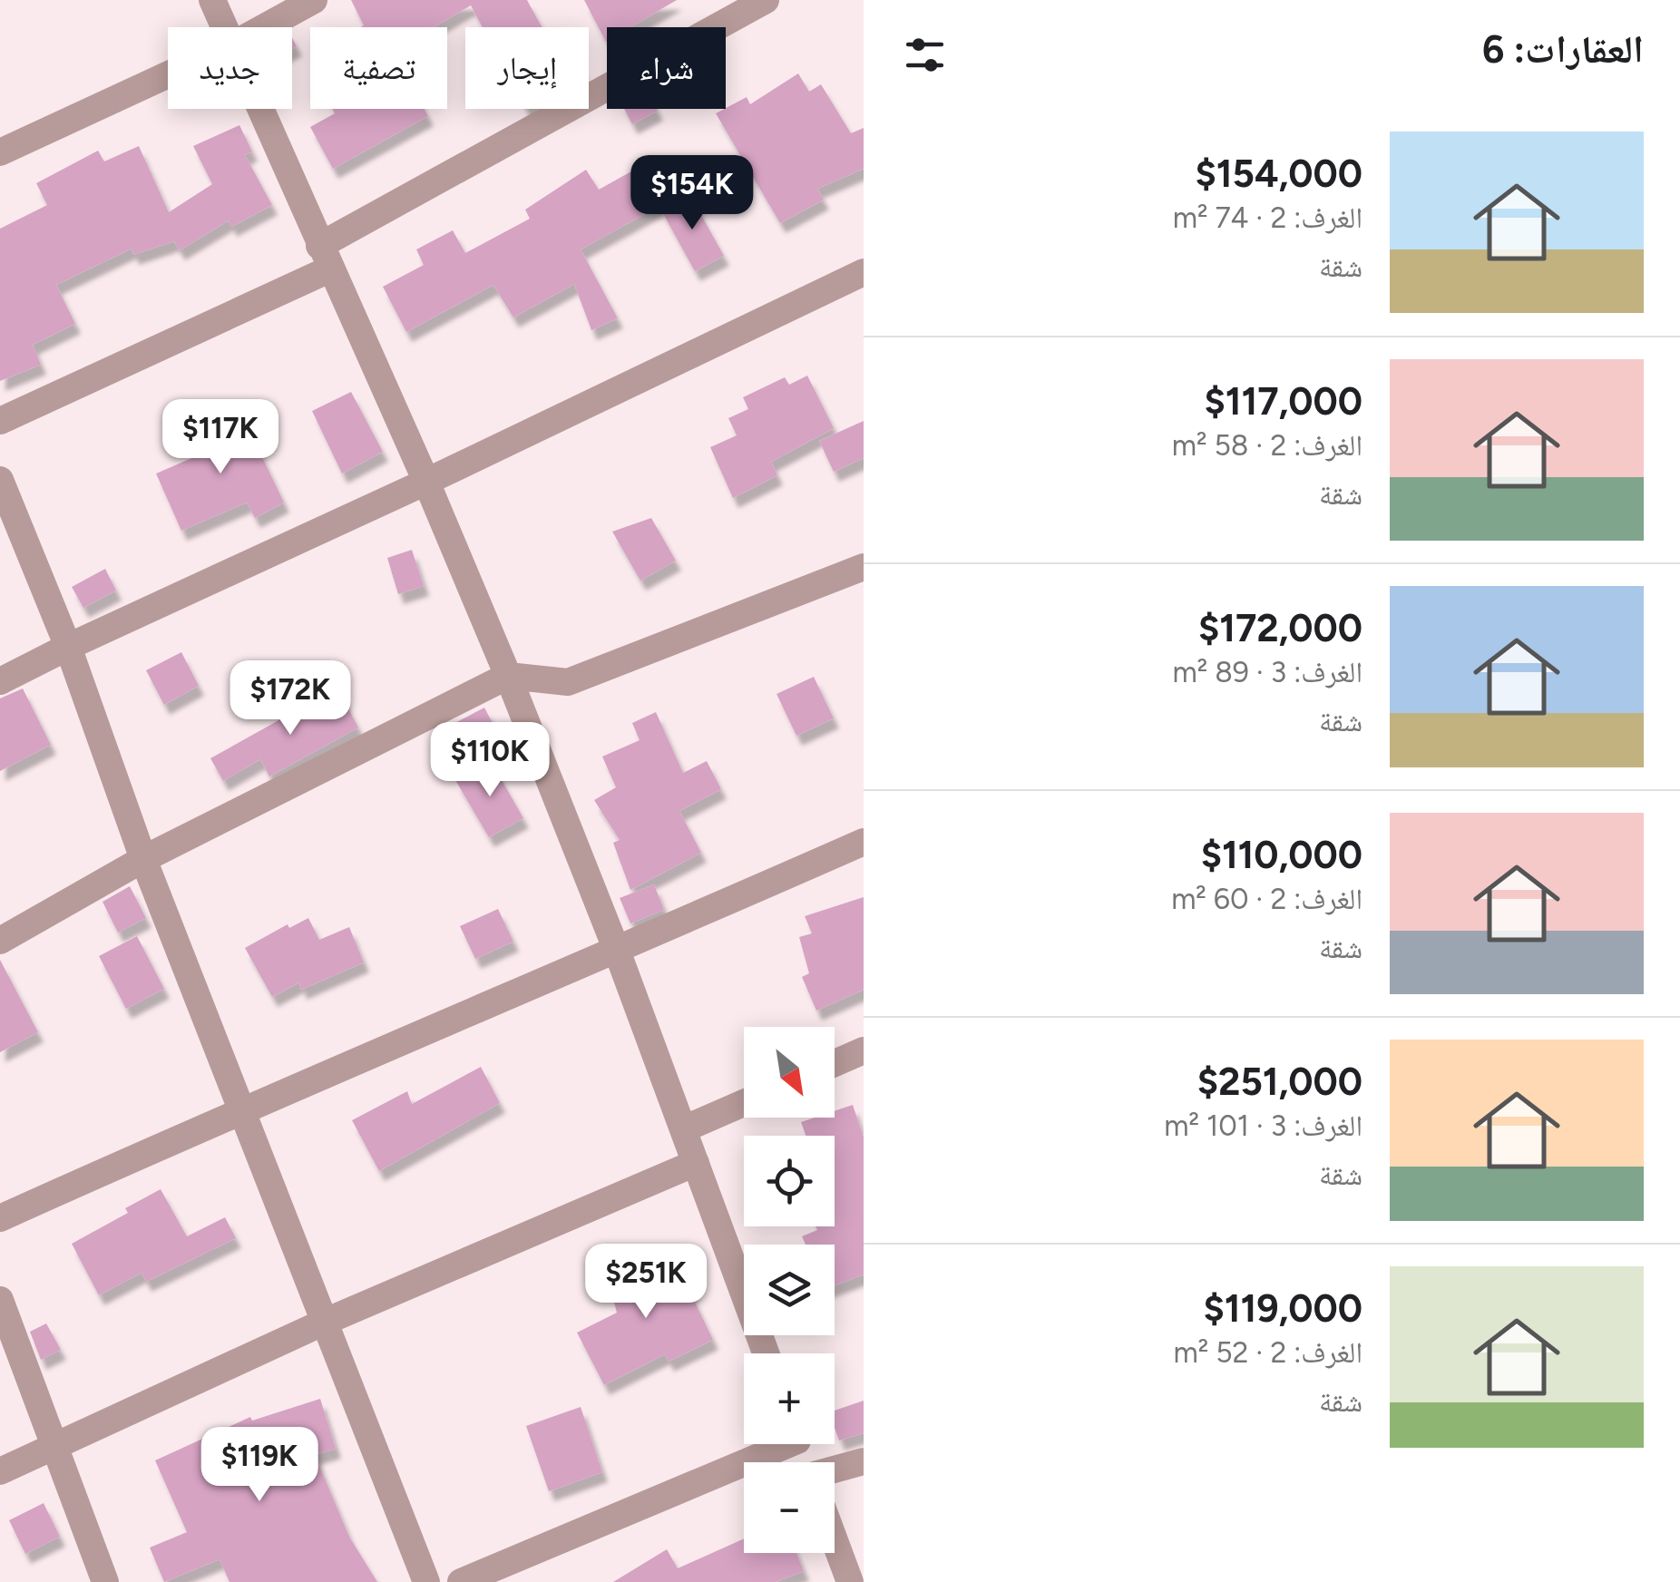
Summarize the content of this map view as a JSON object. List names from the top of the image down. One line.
{"north":"bottom right","page":{"heading":"العقارات: 6","chip":["شراء","إيجار","تصفية","جديد"],"list":[{"name":"$154,000","note":"الغرف: 2 · 74 m² · شقة"},{"name":"$117,000","note":"الغرف: 2 · 58 m² · شقة"},{"name":"$172,000","note":"الغرف: 3 · 89 m² · شقة"},{"name":"$110,000","note":"الغرف: 2 · 60 m² · شقة"},{"name":"$251,000","note":"الغرف: 3 · 101 m² · شقة"},{"name":"$119,000","note":"الغرف: 2 · 52 m² · شقة"}],"price":["$154K","$117K","$172K","$110K","$251K","$119K"],"map_buttons":["+","−"]}}
